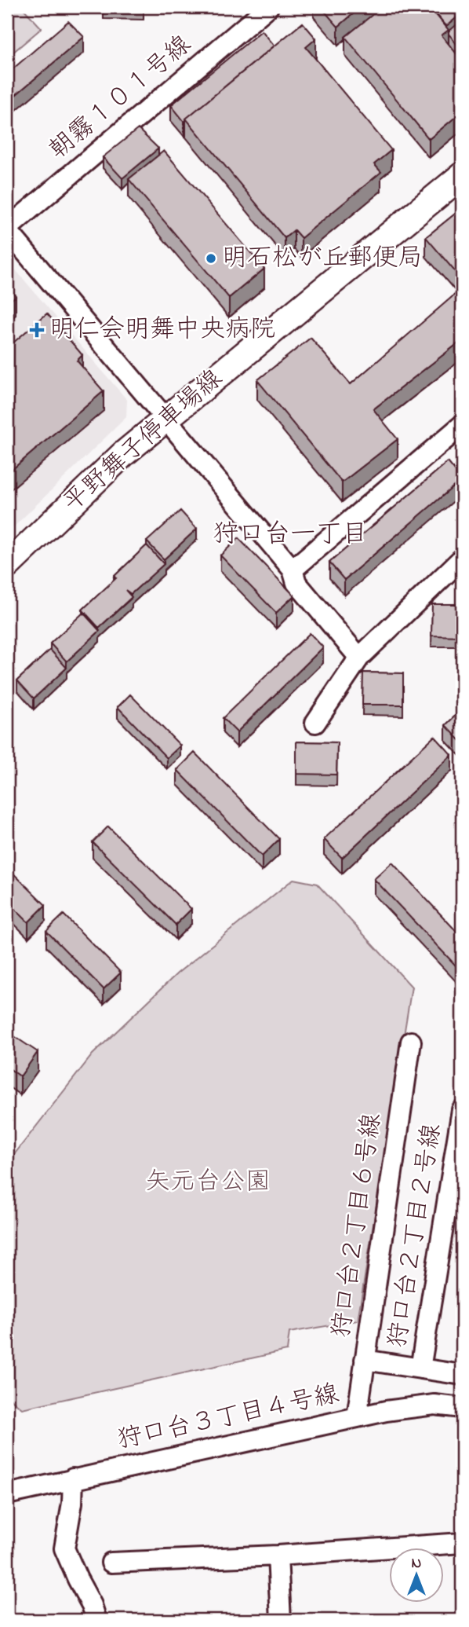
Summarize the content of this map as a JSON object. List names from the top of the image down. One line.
{"streets":{"main road":["平野舞子停車場線"],"street":["朝霧１０１号線","狩口台２丁目６号線","狩口台２丁目２号線","狩口台３丁目４号線"]},"crossings":[["狩口台２丁目６号線","狩口台３丁目４号線"]],"districts":["狩口台一丁目"],"parks":["矢元台公園"],"places":{"other":["明石松が丘郵便局"],"health":["明仁会明舞中央病院"]},"north":"top"}
